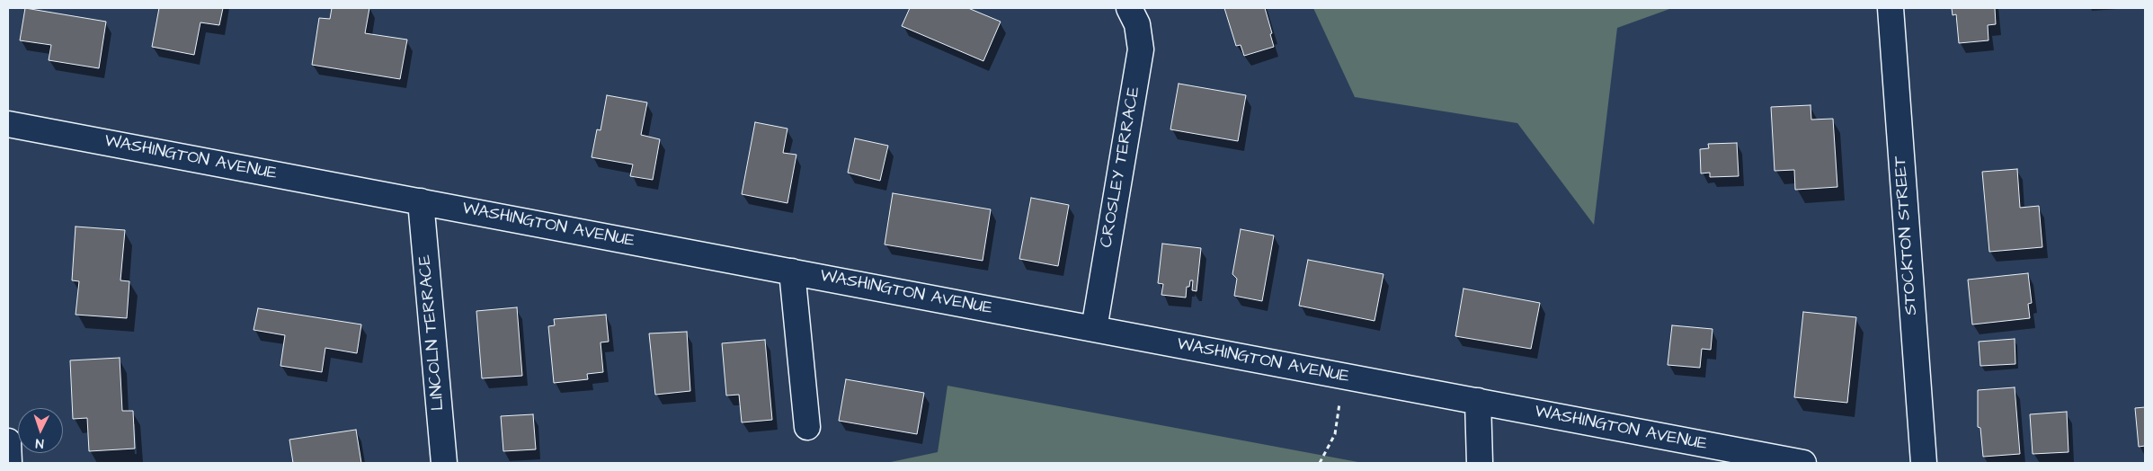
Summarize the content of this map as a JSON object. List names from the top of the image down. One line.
{"streets":{"street":["WASHINGTON AVENUE","CROSLEY TERRACE","STOCKTON STREET","LINCOLN TERRACE"]},"crossings":[["WASHINGTON AVENUE","CROSLEY TERRACE"],["WASHINGTON AVENUE","LINCOLN TERRACE"]],"north":"bottom"}
